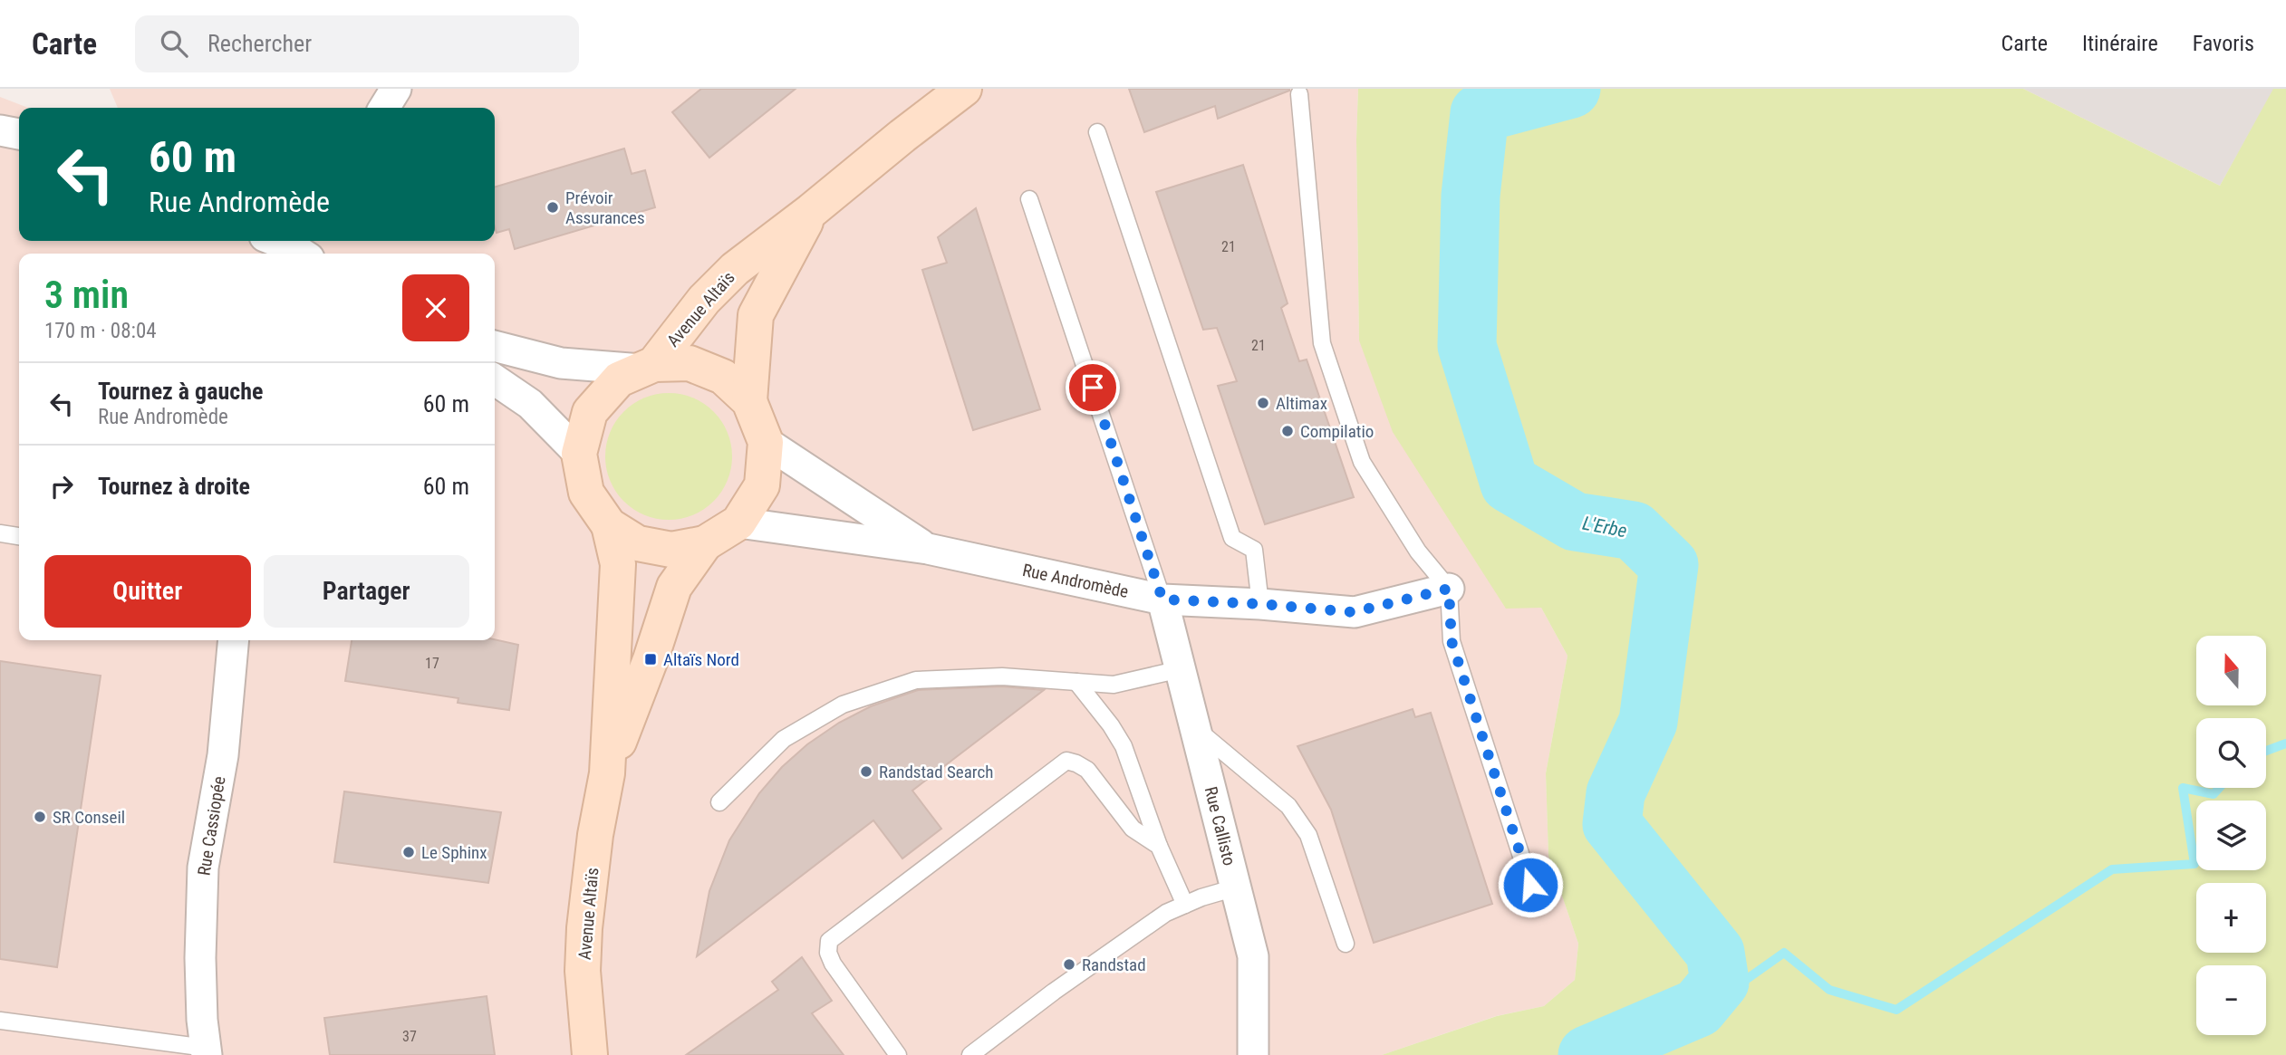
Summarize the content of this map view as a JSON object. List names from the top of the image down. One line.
{"streets":{"street":["Avenue Altaïs","Rue Andromède","Rue Cassiopée","Rue Callisto"]},"crossings":[["Avenue Altaïs","Rue Andromède"],["Rue Andromède","Rue Callisto"]],"water":["L'Erbe"],"places":{"other":["Prévoir Assurances","Altimax","Compilatio","Randstad Search","SR Conseil","Le Sphinx","Randstad"],"transit":["Altaïs Nord"]},"house_numbers":["21","21","17","37"],"north":"top","page":{"header":"Carte","search":"Rechercher","nav":["Carte","Itinéraire","Favoris"],"turn":["60 m","Rue Andromède"],"heading":["3 min","170 m · 08:04"],"list":[{"name":"Tournez à gauche","note":"Rue Andromède","value":"60 m"},{"name":"Tournez à droite","value":"60 m"}],"buttons":["Quitter","Partager"],"map_buttons":["+","−"]}}
